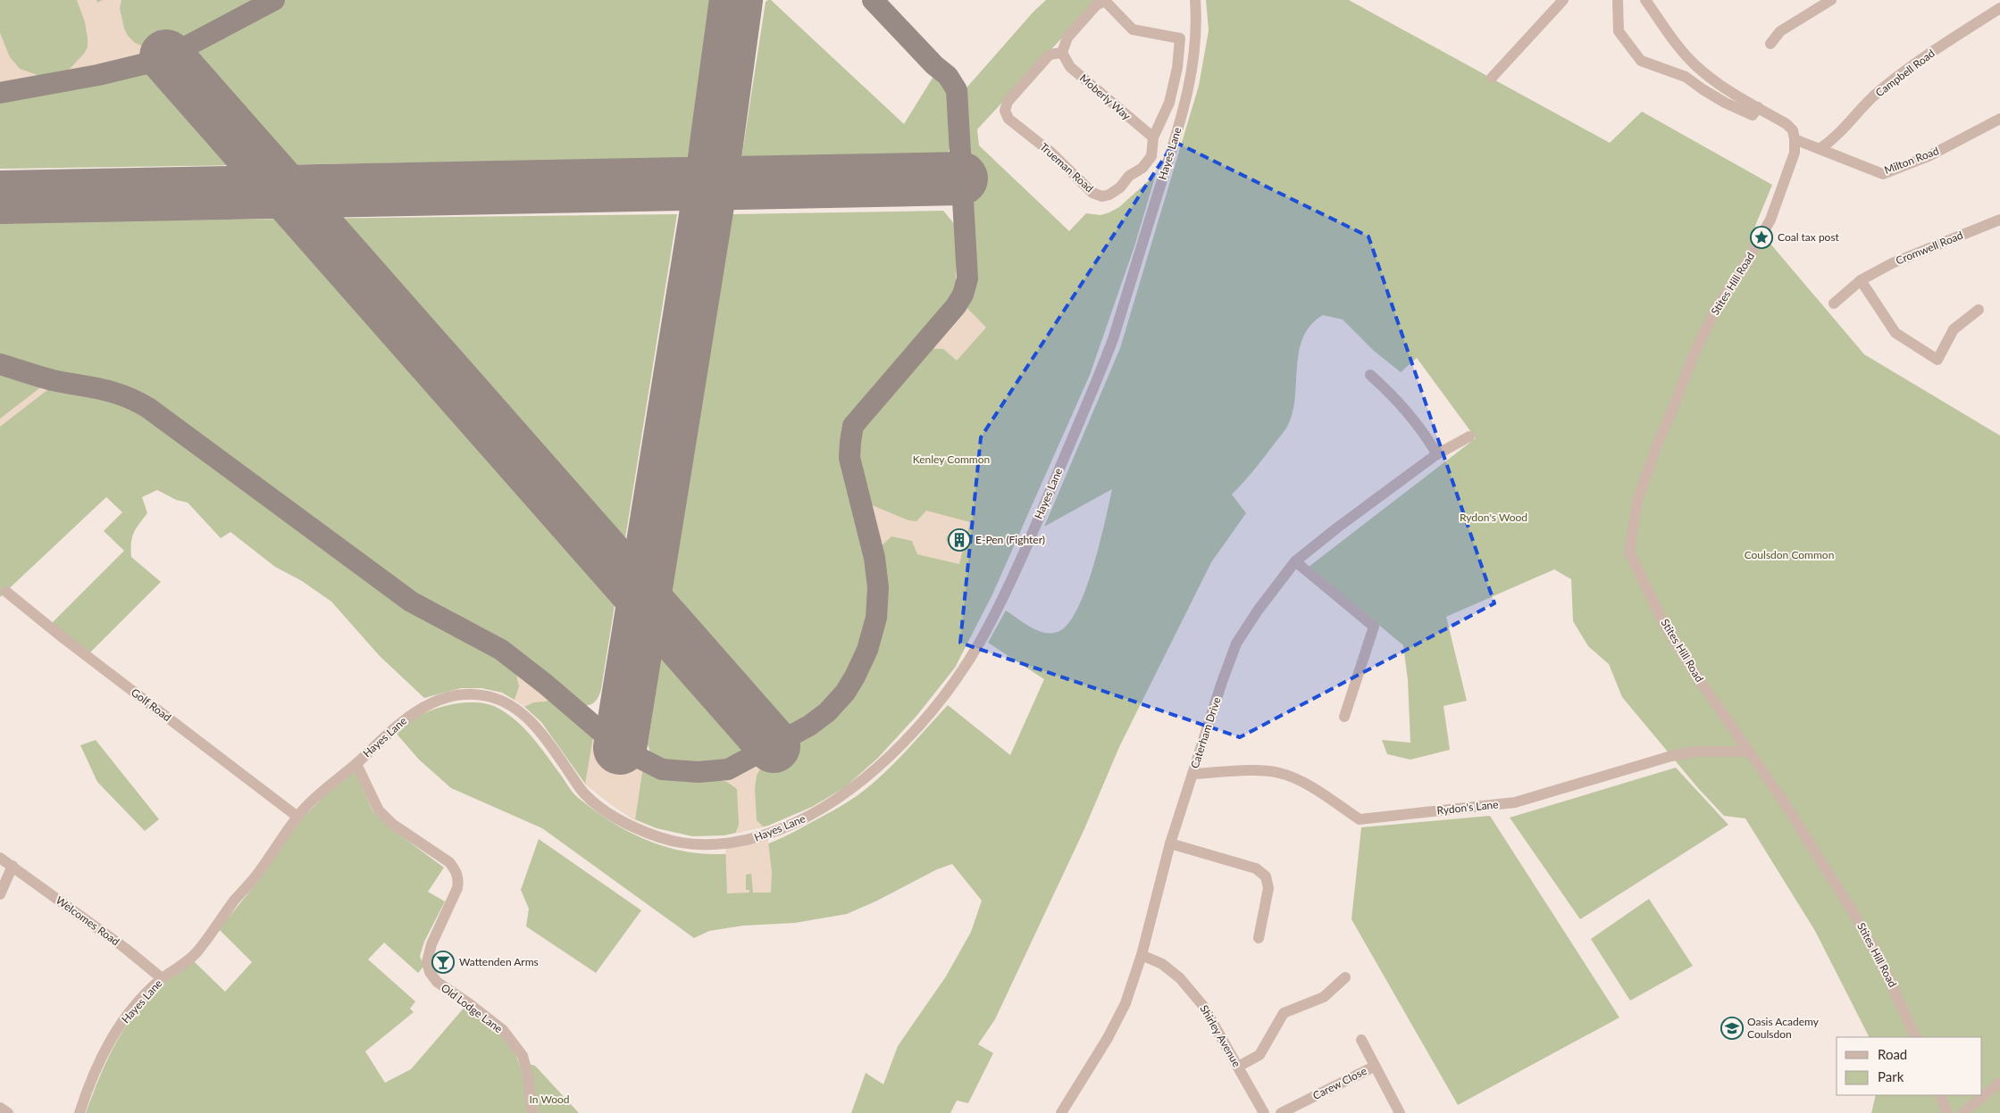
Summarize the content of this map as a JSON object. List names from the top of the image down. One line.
{"streets":{"street":["Campbell Road","Moberly Way","Hayes Lane","Milton Road","Trueman Road","Cromwell Road","Stites Hill Road","Golf Road","Caterham Drive","Rydon's Lane","Welcomes Road","Old Lodge Lane","Shirley Avenue","Carew Close"]},"crossings":[["Campbell Road","Milton Road"],["Moberly Way","Trueman Road"],["Hayes Lane","Golf Road"],["Hayes Lane","Welcomes Road"],["Hayes Lane","Old Lodge Lane"],["Milton Road","Stites Hill Road"],["Stites Hill Road","Rydon's Lane"],["Caterham Drive","Rydon's Lane"],["Caterham Drive","Shirley Avenue"]],"parks":["Kenley Common","Rydon's Wood","Coulsdon Common","In Wood"],"places":{"place":["Coal tax post"],"building":["E-Pen (Fighter)"],"bar":["Wattenden Arms"],"school or university":["Oasis Academy Coulsdon"]},"legend":["Road","Park"]}
